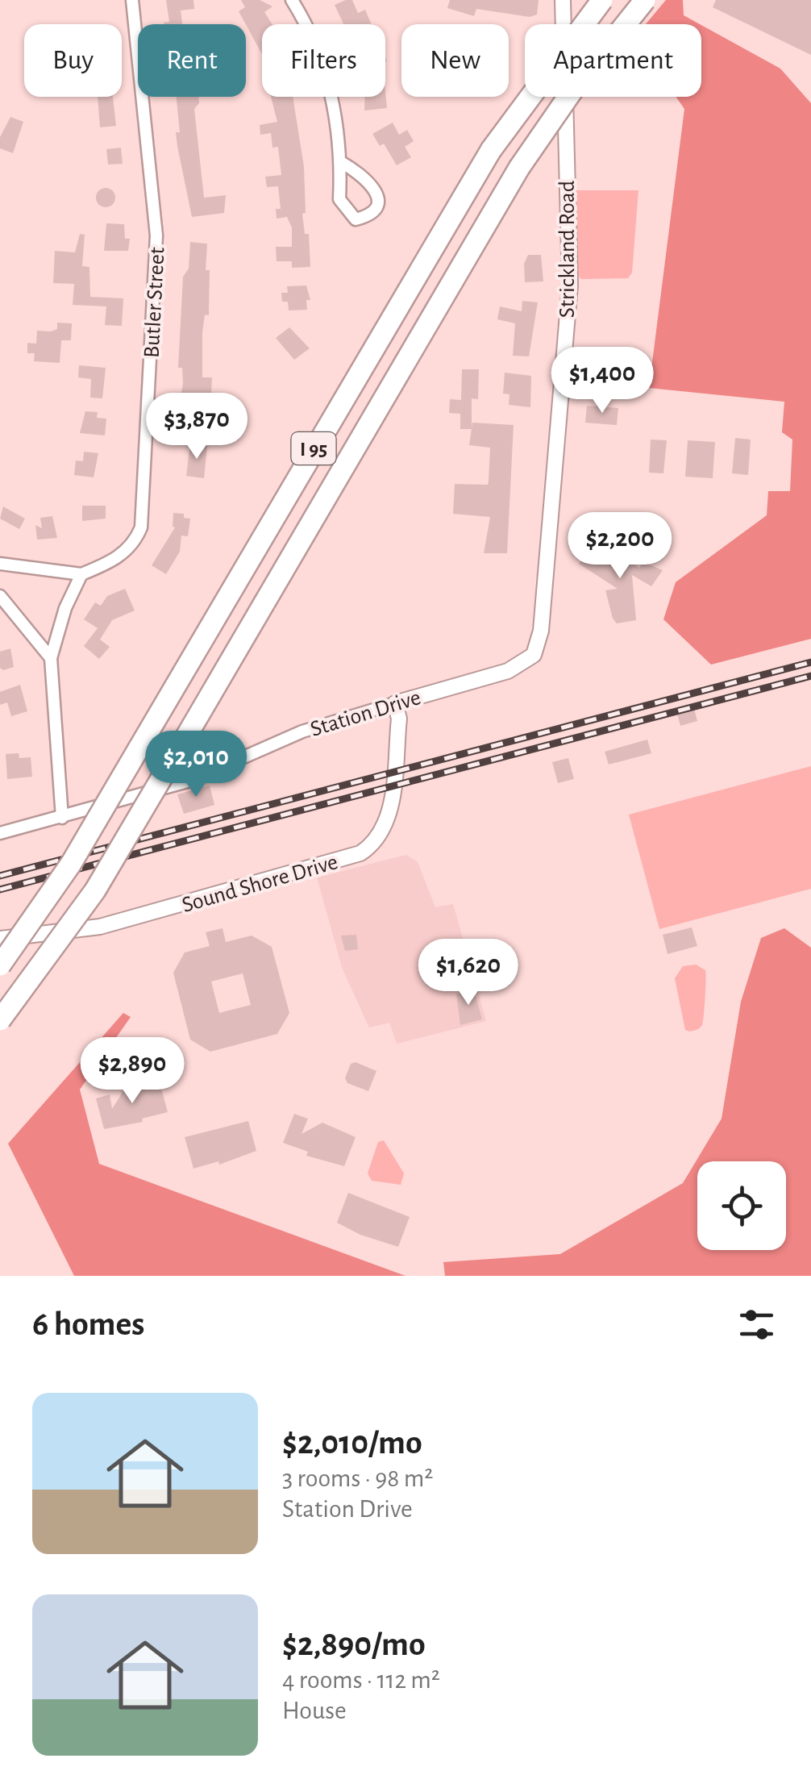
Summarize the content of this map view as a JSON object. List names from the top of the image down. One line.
{"streets":{"highway":["I 95"],"main road":["Strickland Road","Station Drive","Sound Shore Drive"],"street":["Butler Street"]},"crossings":[["Strickland Road","Station Drive"],["Station Drive","Sound Shore Drive"]],"page":{"chip":["Buy","Rent","Filters","New","Apartment"],"price":["$1,400","$3,870","$2,200","$2,010","$1,620","$2,890"],"heading":"6 homes","list":[{"name":"$2,010/mo","note":"3 rooms · 98 m² · Station Drive"},{"name":"$2,890/mo","note":"4 rooms · 112 m² · House"}]}}
